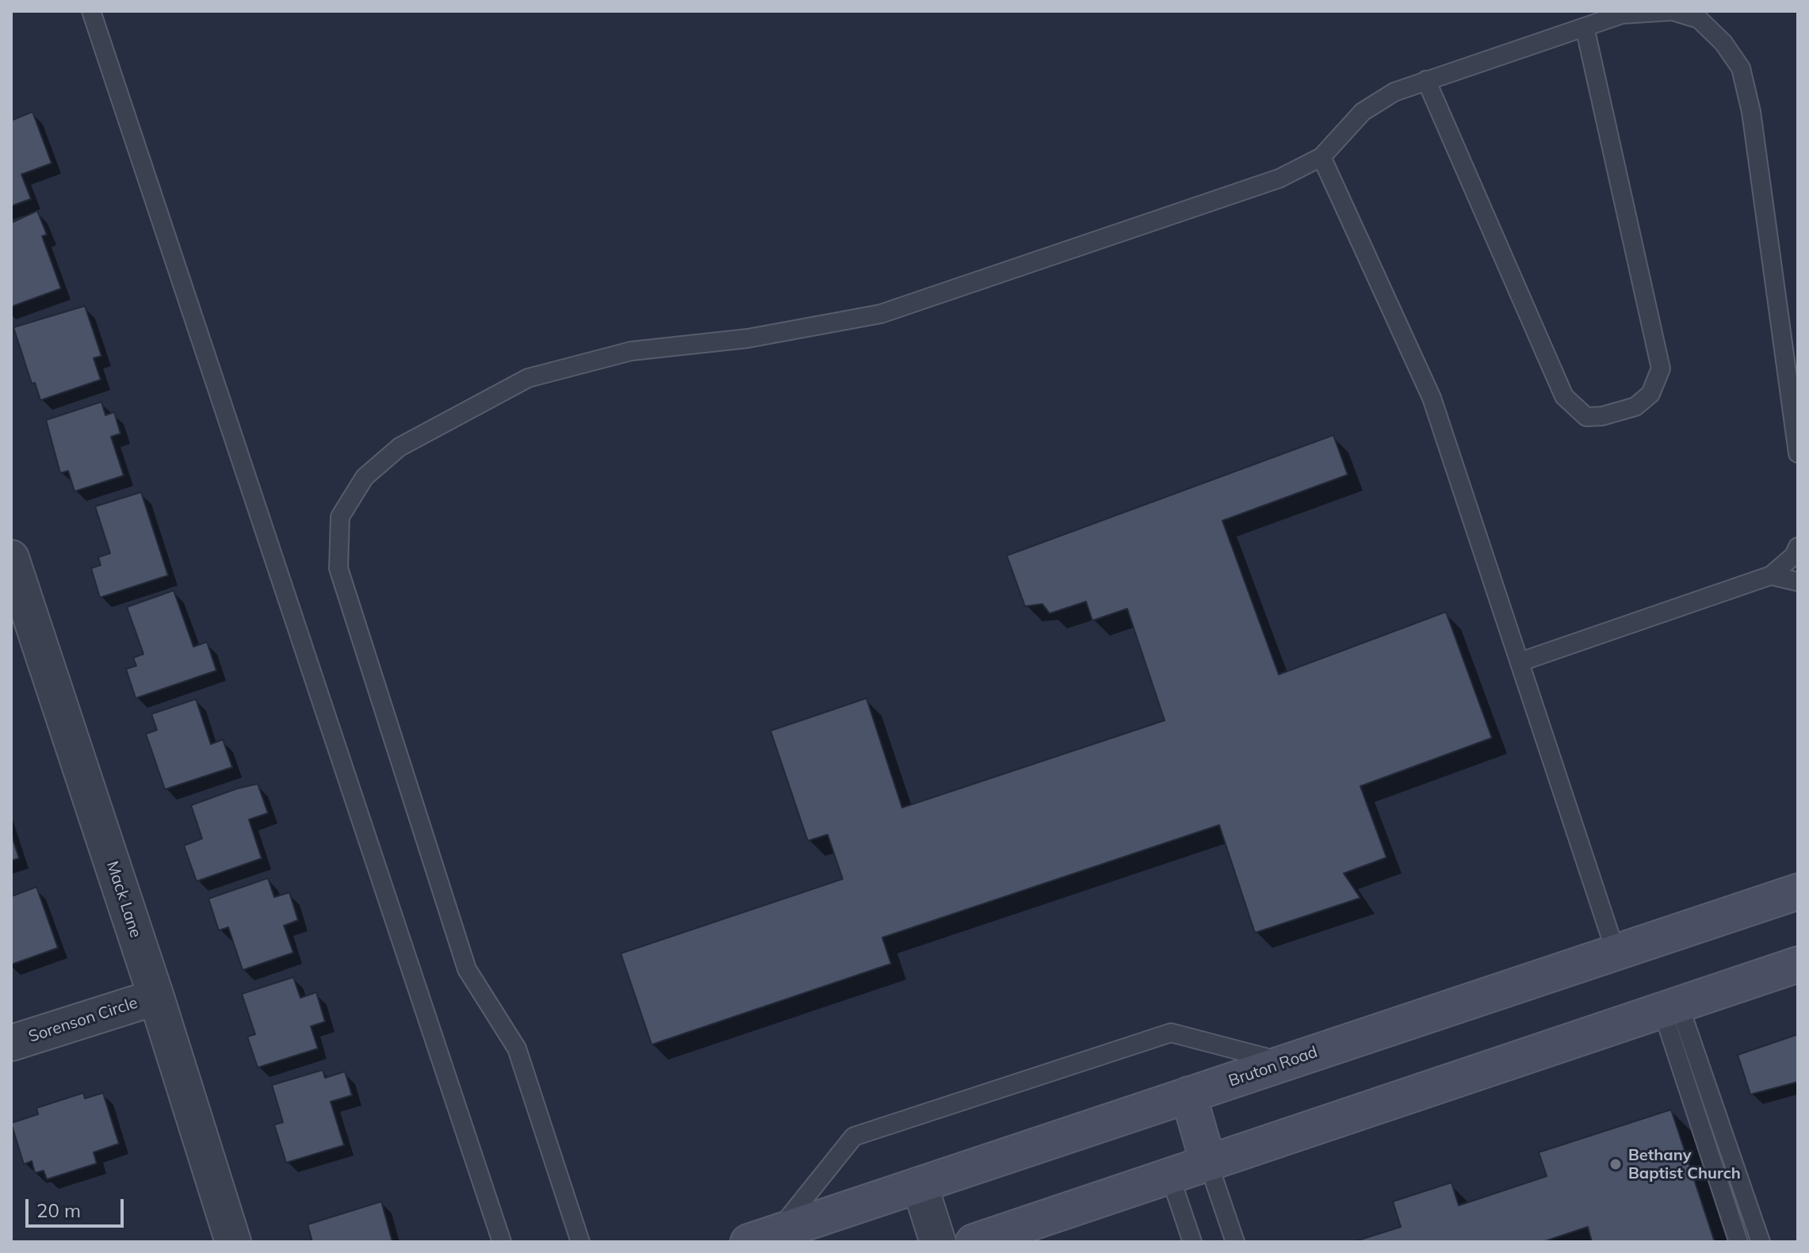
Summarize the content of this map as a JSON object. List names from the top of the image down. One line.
{"streets":{"main road":["Bruton Road"],"street":["Mack Lane","Sorenson Circle"]},"crossings":[["Mack Lane","Sorenson Circle"]],"places":["Bethany Baptist Church"],"scale_bar":"20 m"}
